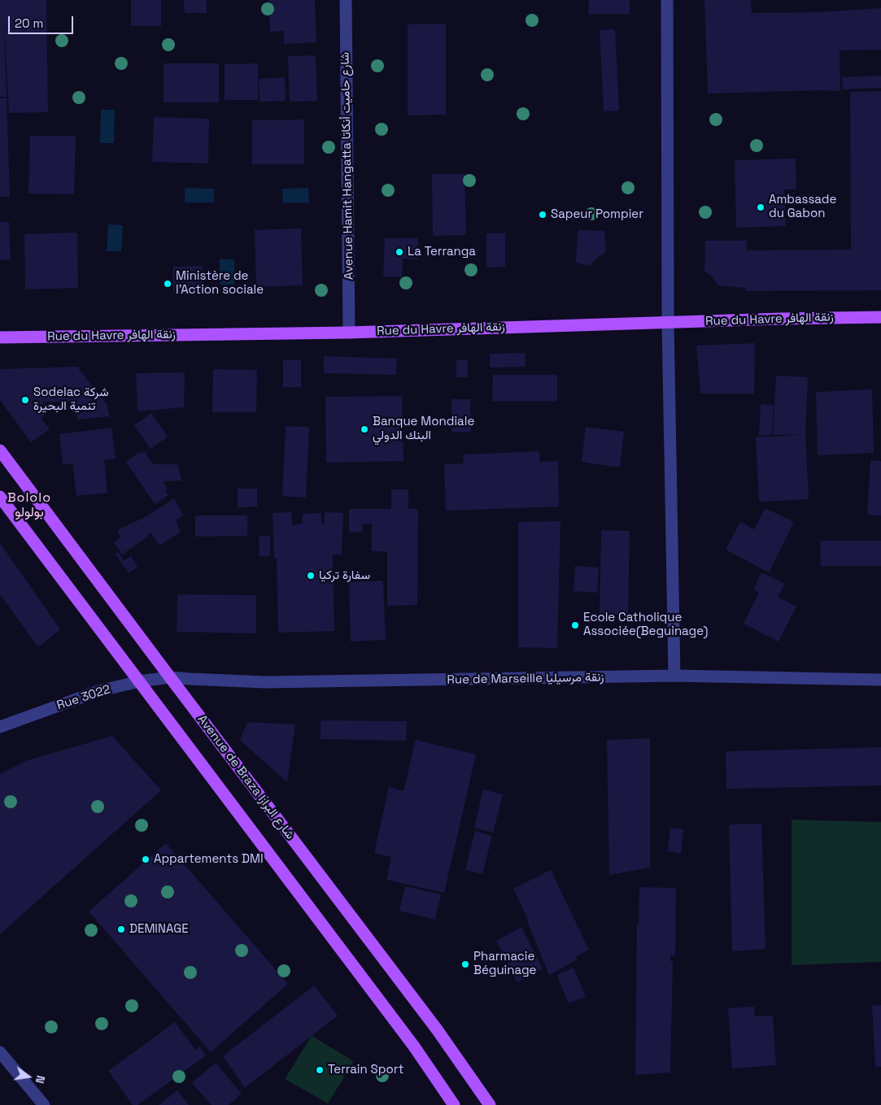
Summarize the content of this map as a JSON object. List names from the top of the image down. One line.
{"streets":{"main road":["Rue du Havre زنقة الهافر","Avenue de Braza شارع البرازا"],"street":["Avenue Hamit Hangatta شارع حاميت أنكاتا","Rue de Marseille زنقة مرسيليا","Rue 3022"]},"crossings":[["Avenue Hamit Hangatta شارع حاميت أنكاتا","Rue du Havre زنقة الهافر"],["Rue de Marseille زنقة مرسيليا","Rue 3022"],["Rue de Marseille زنقة مرسيليا","Avenue de Braza شارع البرازا"],["Rue 3022","Avenue de Braza شارع البرازا"]],"districts":["Bololo بولولو"],"places":["Ambassade du Gabon","Sapeur Pompier","La Terranga","Ministère de l'Action sociale","Sodelac شركة تنمية البحيرة","Banque Mondiale البنك الدولي","سفارة تركيا","Ecole Catholique Associée(Beguinage)","Appartements DMI","DEMINAGE","Pharmacie Béguinage","Terrain Sport"],"scale_bar":"20 m","north":"right"}
